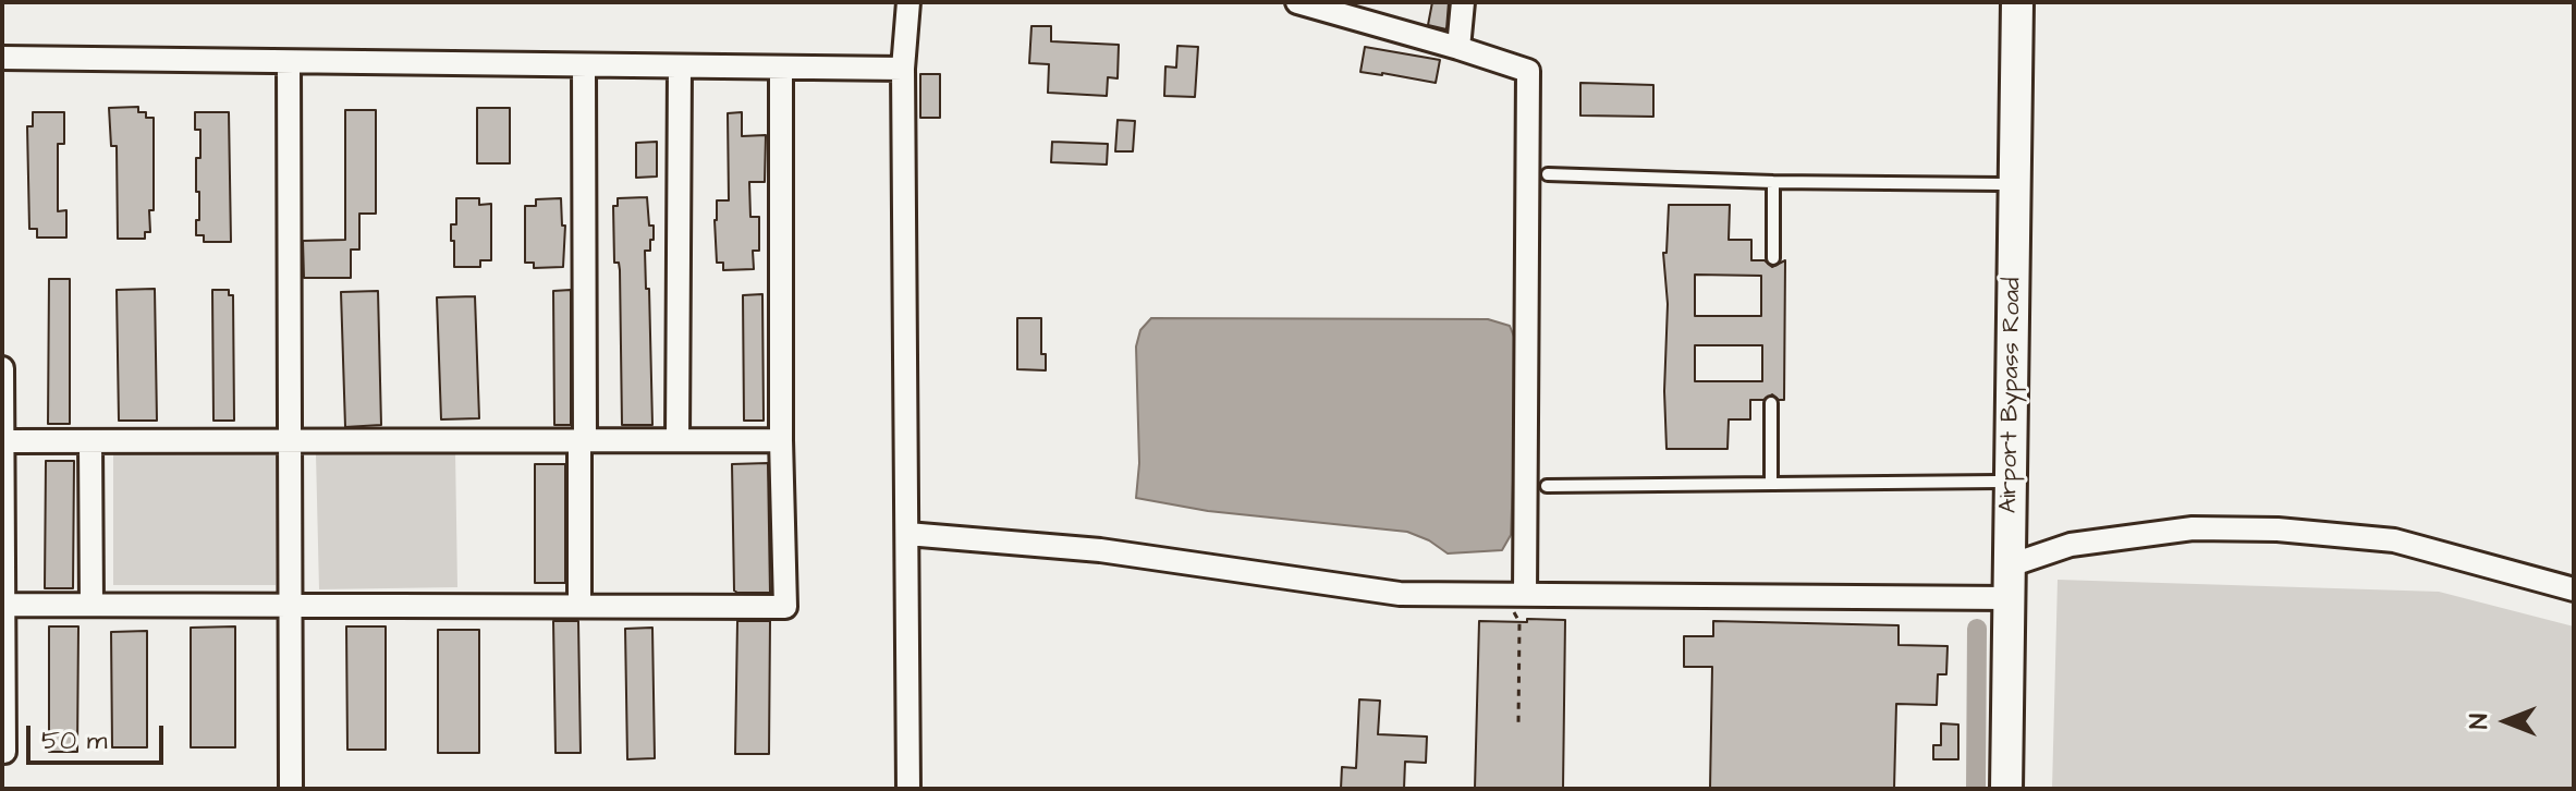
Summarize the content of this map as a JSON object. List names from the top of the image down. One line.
{"streets":{"street":["Airport Bypass Road"]},"scale_bar":"50 m","north":"left"}
